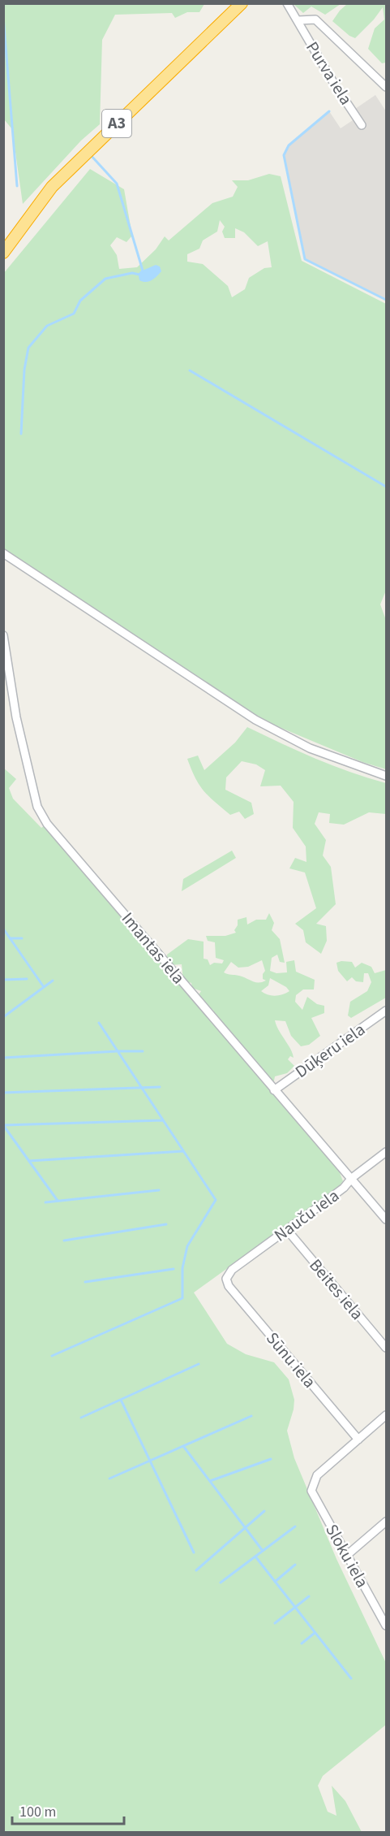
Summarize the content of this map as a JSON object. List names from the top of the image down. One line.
{"streets":{"highway":["A3"],"street":["Purva iela","Imantas iela","Dūķeru iela","Nauču iela","Beites iela","Sūnu iela","Sloku iela"]},"crossings":[["Imantas iela","Dūķeru iela"],["Imantas iela","Nauču iela"],["Nauču iela","Beites iela"],["Nauču iela","Sūnu iela"],["Sūnu iela","Sloku iela"]],"scale_bar":"100 m"}
